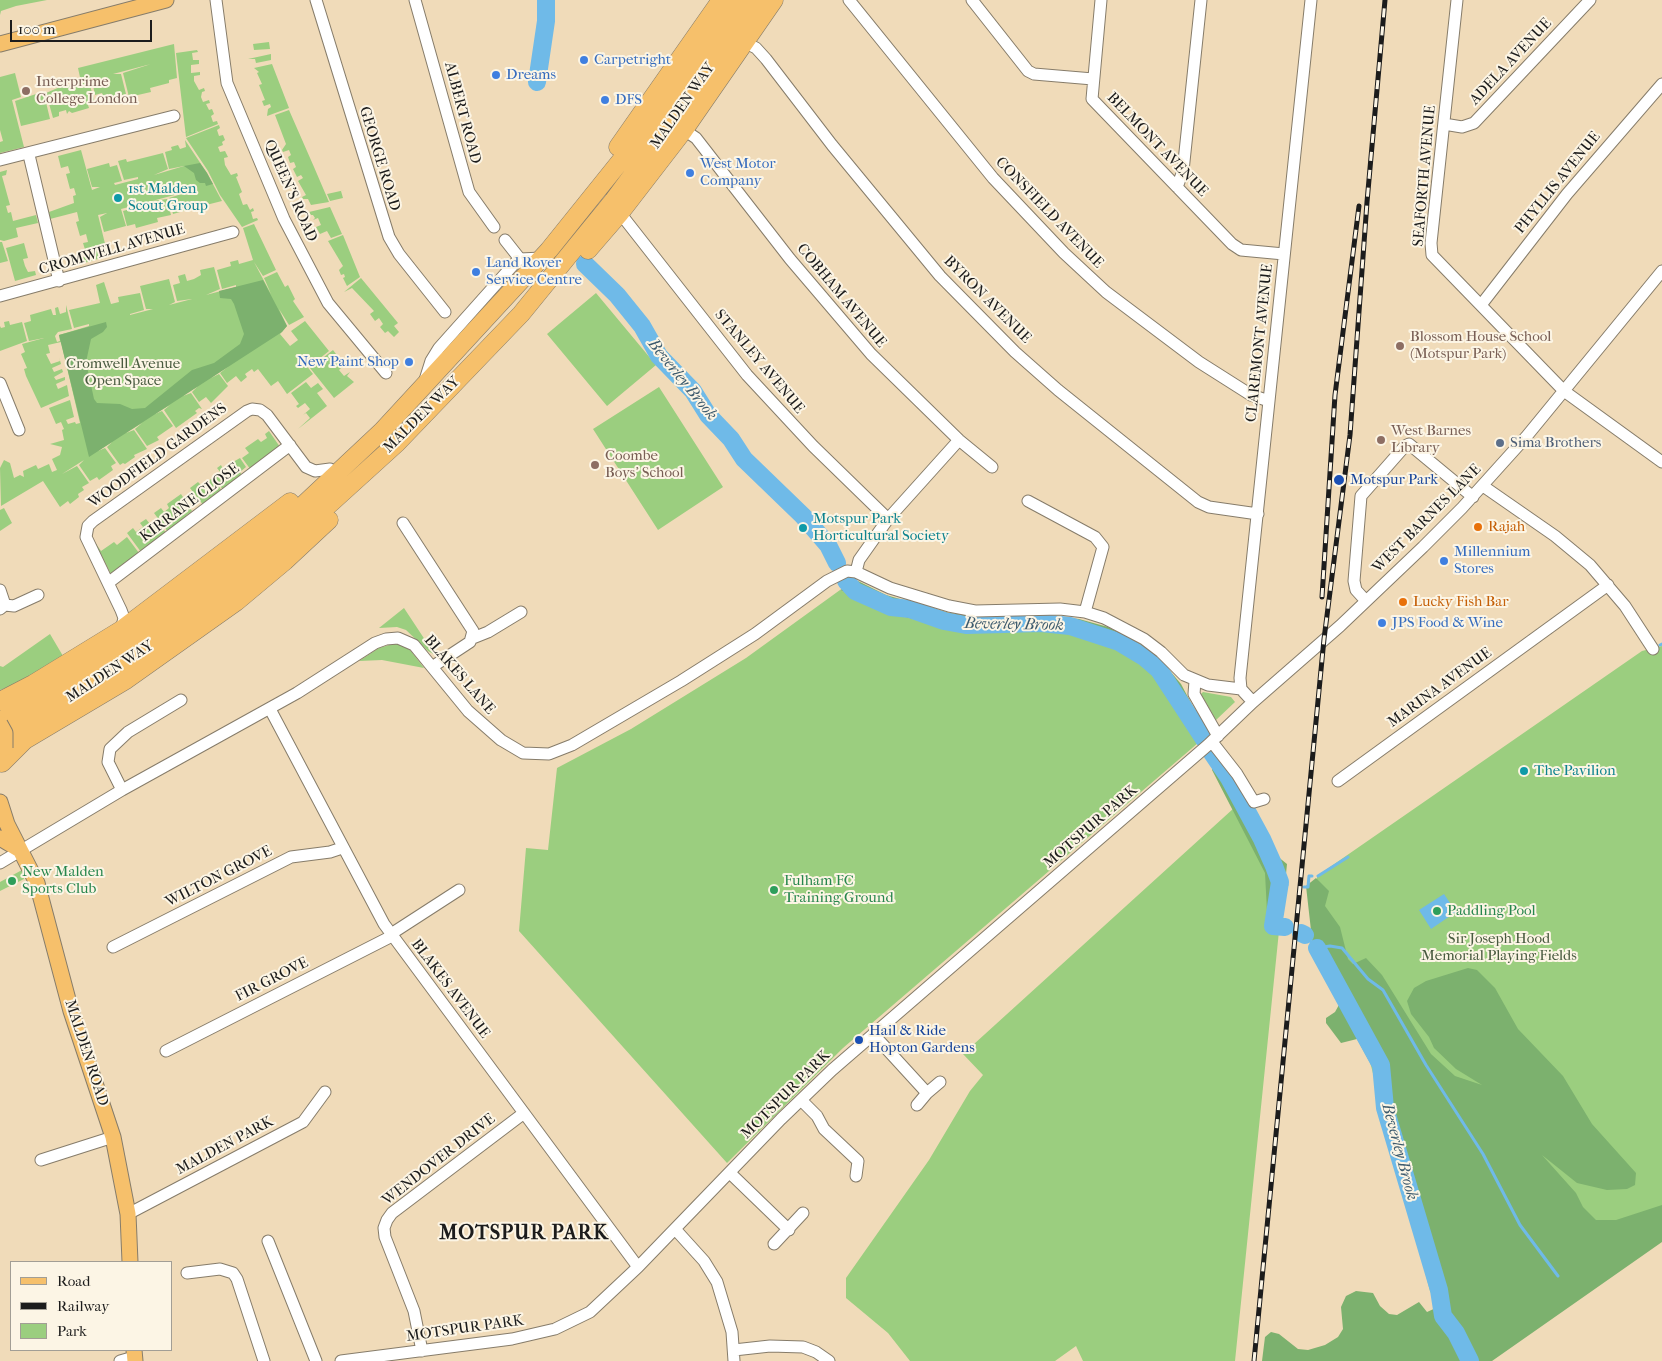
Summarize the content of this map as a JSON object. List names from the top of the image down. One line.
{"streets":{"highway":["MALDEN WAY"],"main road":["MALDEN ROAD"],"street":["ADELA AVENUE","ALBERT ROAD","BELMONT AVENUE","GEORGE ROAD","SEAFORTH AVENUE","PHYLLIS AVENUE","QUEEN'S ROAD","CONSFIELD AVENUE","CROMWELL AVENUE","COBHAM AVENUE","BYRON AVENUE","CLAREMONT AVENUE","STANLEY AVENUE","WOODFIELD GARDENS","KIRRANE CLOSE","WEST BARNES LANE","BLAKES LANE","MARINA AVENUE","MOTSPUR PARK","WILTON GROVE","FIR GROVE","BLAKES AVENUE","MALDEN PARK","WENDOVER DRIVE"]},"crossings":[["ADELA AVENUE","SEAFORTH AVENUE"],["BELMONT AVENUE","CLAREMONT AVENUE"],["SEAFORTH AVENUE","PHYLLIS AVENUE"],["SEAFORTH AVENUE","WEST BARNES LANE"],["CONSFIELD AVENUE","CLAREMONT AVENUE"],["BYRON AVENUE","CLAREMONT AVENUE"],["WOODFIELD GARDENS","KIRRANE CLOSE"],["WEST BARNES LANE","MOTSPUR PARK"],["BLAKES LANE","BLAKES AVENUE"],["BLAKES LANE","MALDEN ROAD"],["MOTSPUR PARK","BLAKES AVENUE"],["MOTSPUR PARK","WENDOVER DRIVE"],["WILTON GROVE","BLAKES AVENUE"],["FIR GROVE","BLAKES AVENUE"],["BLAKES AVENUE","WENDOVER DRIVE"],["MALDEN ROAD","MALDEN PARK"]],"districts":["MOTSPUR PARK"],"water":["Beverley Brook"],"parks":["Cromwell Avenue Open Space","Sir Joseph Hood Memorial Playing Fields"],"places":["Carpetright","Dreams","Interprime College London","DFS","West Motor Company","1st Malden Scout Group","Land Rover Service Centre","Blossom House School (Motspur Park)","New Paint Shop","West Barnes Library","Sima Brothers","Coombe Boys' School","Motspur Park","Rajah","Motspur Park Horticultural Society","Millennium Stores","Lucky Fish Bar","JPS Food & Wine","The Pavilion","New Malden Sports Club","Fulham FC Training Ground","Paddling Pool","Hail & Ride Hopton Gardens"],"legend":["Road","Railway","Park"],"scale_bar":"100 m"}
